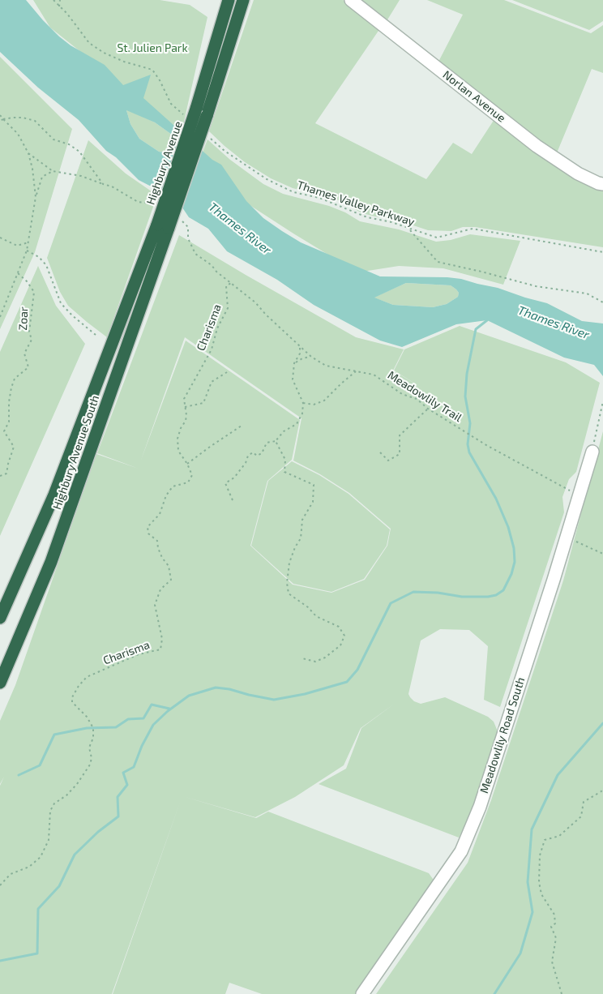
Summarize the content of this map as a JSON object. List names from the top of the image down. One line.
{"streets":{"highway":["Highbury Avenue South"],"street":["Norlan Avenue","Meadowlily Road South"],"path":["Thames Valley Parkway","Zoar","Charisma","Meadowlily Trail"]},"crossings":[["Charisma","Meadowlily Trail"],["Meadowlily Trail","Meadowlily Road South"]],"water":["Thames River"],"parks":["St. Julien Park"]}
